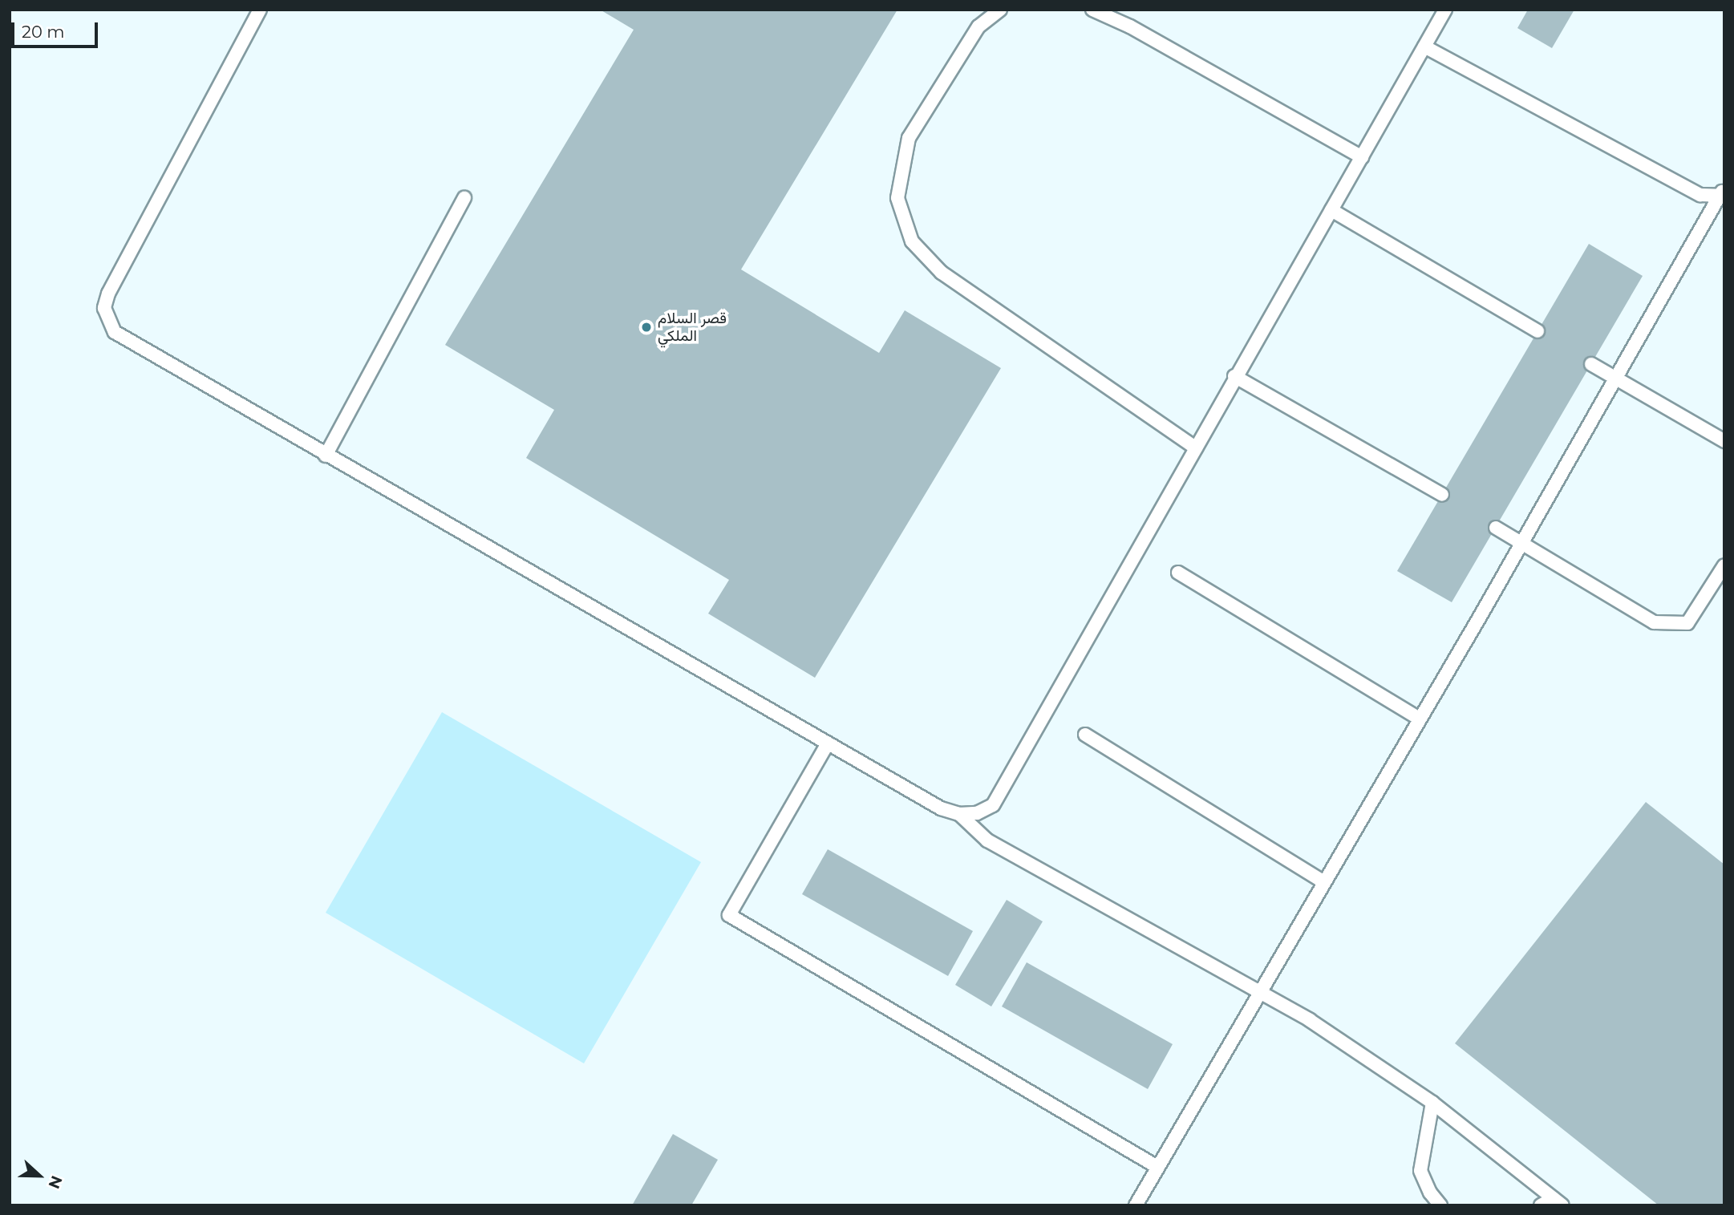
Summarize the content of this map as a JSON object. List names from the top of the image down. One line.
{"places":["قصر السلام الملكي"],"scale_bar":"20 m","north":"right"}
